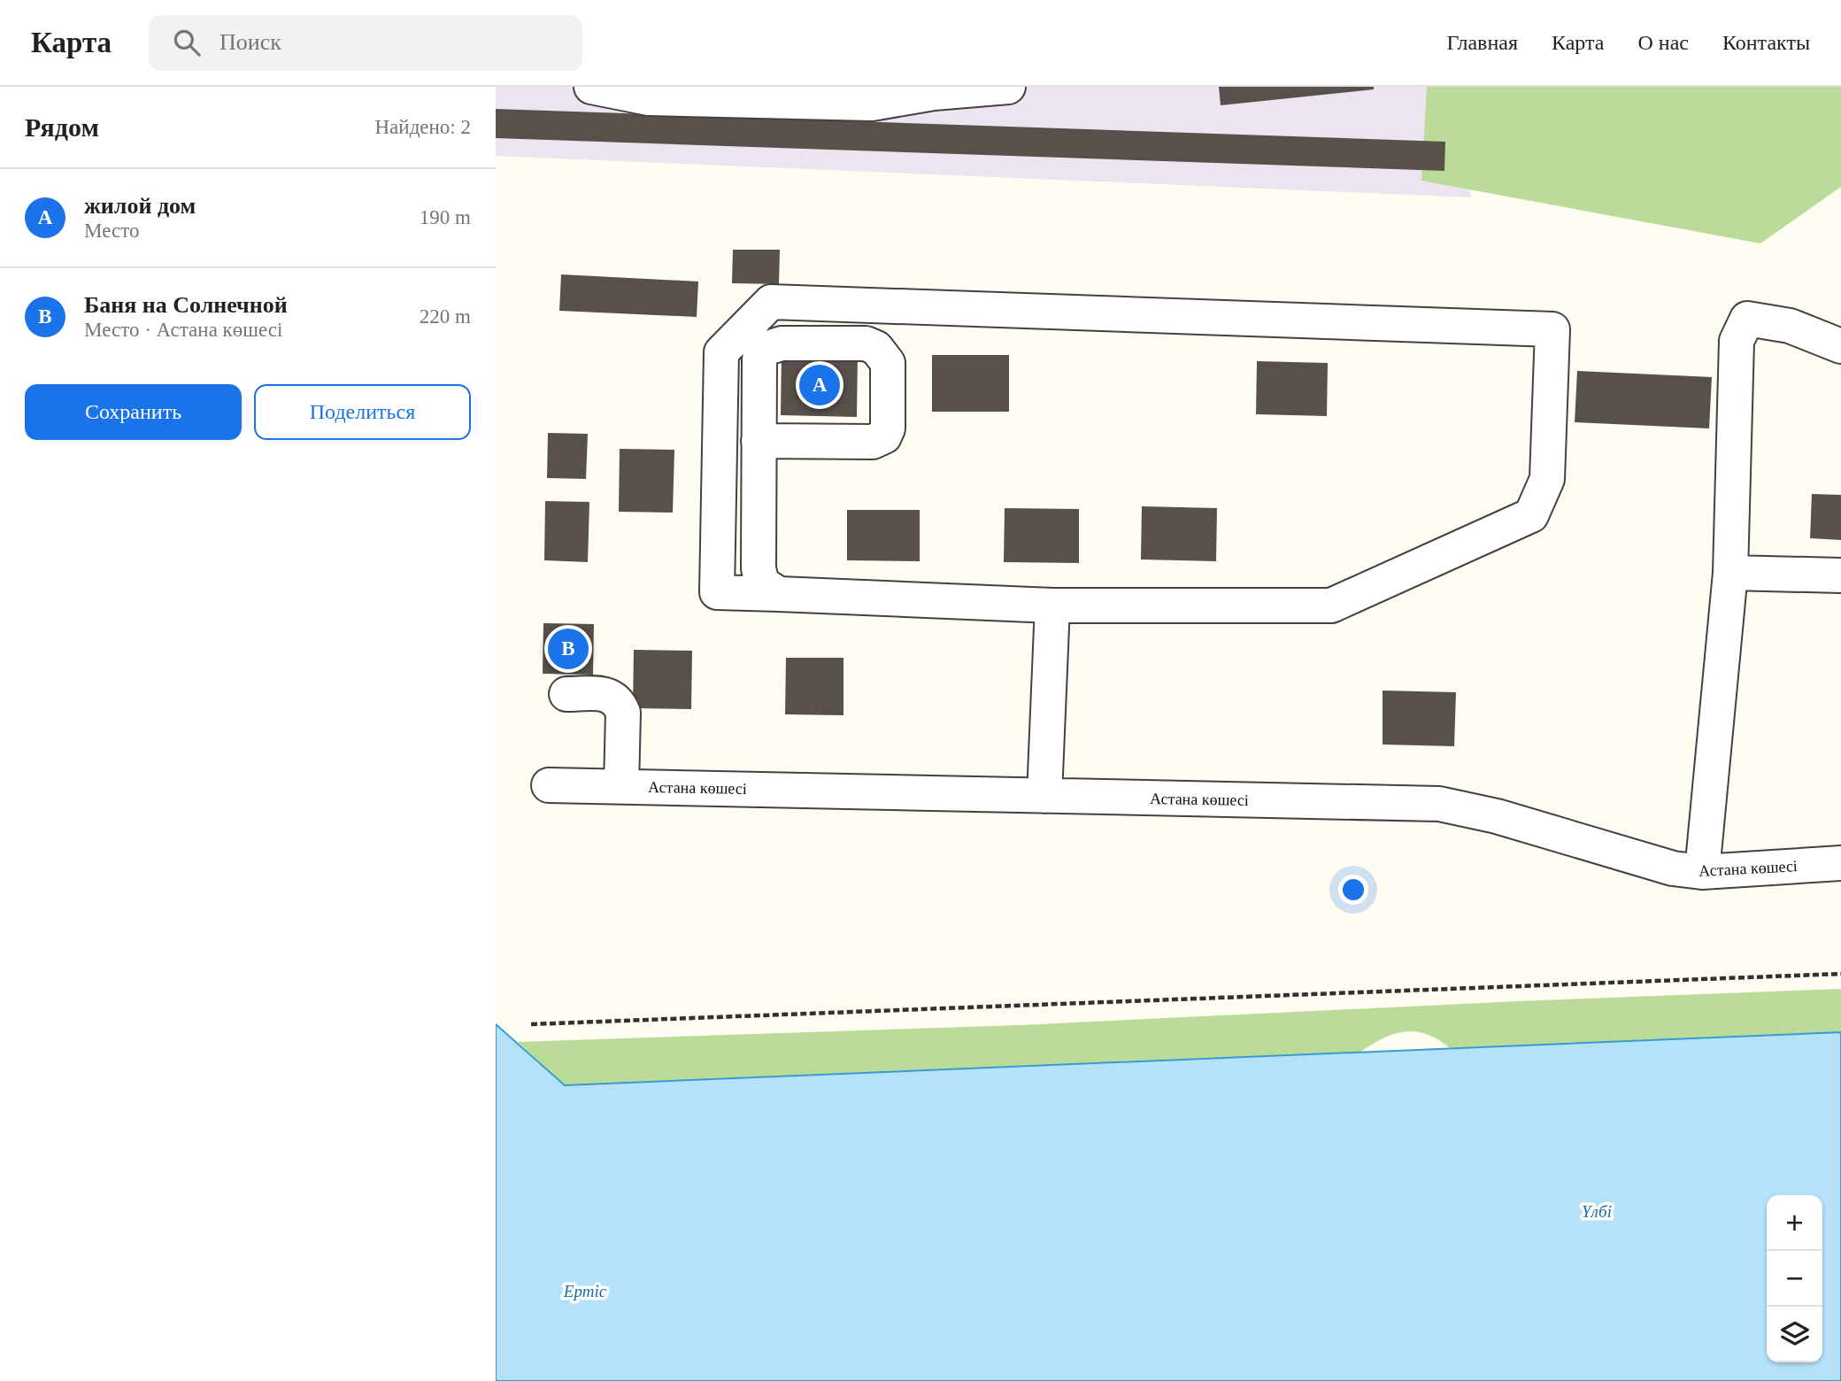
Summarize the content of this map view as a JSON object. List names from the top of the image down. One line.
{"streets":{"street":["Астана көшесі"]},"water":["Үлбі","Ертіс"],"page":{"header":"Карта","search":"Поиск","nav":["Главная","Карта","О нас","Контакты"],"heading":["Рядом","Найдено: 2"],"list":[{"mark":"A","name":"жилой дом","note":"Место","value":"190 m"},{"mark":"B","name":"Баня на Солнечной","note":"Место · Астана көшесі","value":"220 m"}],"pins":["A","B"],"buttons":["Сохранить","Поделиться"],"map_buttons":["+","−"]}}
